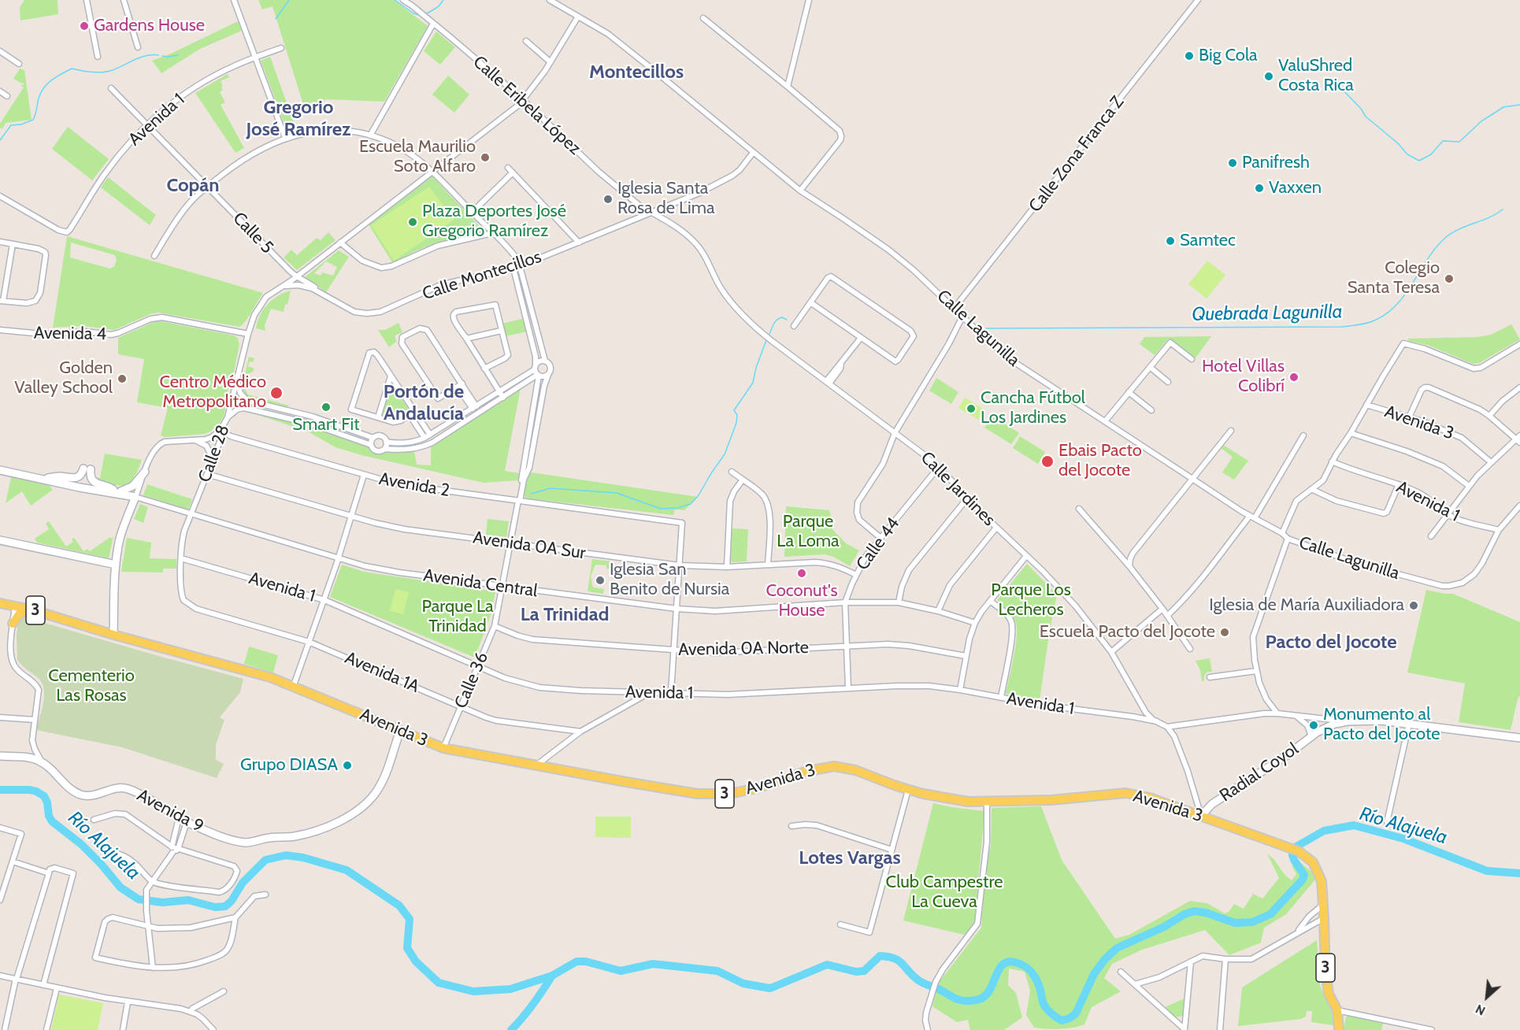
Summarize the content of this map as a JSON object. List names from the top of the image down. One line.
{"streets":{"main road":["Avenida 3","3"],"street":["Calle Eribela López","Avenida 1","Calle Zona Franca Z","Calle 5","Calle Montecillos","Calle Lagunilla","Avenida 4","Calle 28","Avenida 2","Calle Jardines","Calle 44","Avenida 0A Sur","Avenida Central","Avenida 0A Norte","Avenida 1A","Calle 36","Radial Coyol","Avenida 9"]},"crossings":[["Calle Eribela López","Calle Montecillos"],["Calle Eribela López","Calle 28"],["Calle Eribela López","Calle Jardines"],["Avenida 1","Calle 5"],["Avenida 1","Calle Lagunilla"],["Avenida 1","Calle 28"],["Avenida 1","Calle Jardines"],["Avenida 1","Calle 44"],["Avenida 1","Calle 36"],["Calle Zona Franca Z","Calle Lagunilla"],["Calle 5","Calle Montecillos"],["Calle 5","Calle 28"],["Calle Montecillos","Calle Lagunilla"],["Calle Montecillos","Calle 28"],["Calle Montecillos","Calle Jardines"],["Calle Lagunilla","Calle 28"],["Avenida 4","Calle 28"],["Avenida 3","Calle 36"],["Avenida 3","Radial Coyol"],["Avenida 3","Avenida 9"],["Calle 28","Avenida 2"],["Calle 28","Avenida 0A Sur"],["Calle 28","Avenida Central"],["Calle 28","Avenida 1A"],["Avenida 2","Avenida 0A Sur"],["Avenida 2","Calle 36"],["Calle Jardines","Calle 44"],["Calle 44","Avenida 0A Sur"],["Calle 44","Avenida Central"],["Calle 44","Avenida 0A Norte"],["Avenida 0A Sur","Calle 36"],["Avenida Central","Calle 36"],["Avenida 0A Norte","Calle 36"],["Avenida 1A","Calle 36"]],"districts":["Montecillos","Gregorio José Ramírez","Copán","Portón de Andalucía","La Trinidad","Pacto del Jocote","Lotes Vargas"],"water":["Quebrada Lagunilla","Río Alajuela"],"parks":["Parque La Loma","Parque Los Lecheros","Parque La Trinidad","Cementerio Las Rosas","Club Campestre La Cueva"],"places":["Gardens House","Big Cola","ValuShred Costa Rica","Escuela Maurilio Soto Alfaro","Panifresh","Vaxxen","Iglesia Santa Rosa de Lima","Plaza Deportes José Gregorio Ramírez","Samtec","Colegio Santa Teresa","Hotel Villas Colibrí","Golden Valley School","Centro Médico Metropolitano","Smart Fit","Cancha Fútbol Los Jardines","Ebais Pacto del Jocote","Coconut's House","Iglesia San Benito de Nursia","Iglesia de María Auxiliadora","Escuela Pacto del Jocote","Monumento al Pacto del Jocote","Grupo DIASA"],"north":"bottom left"}
